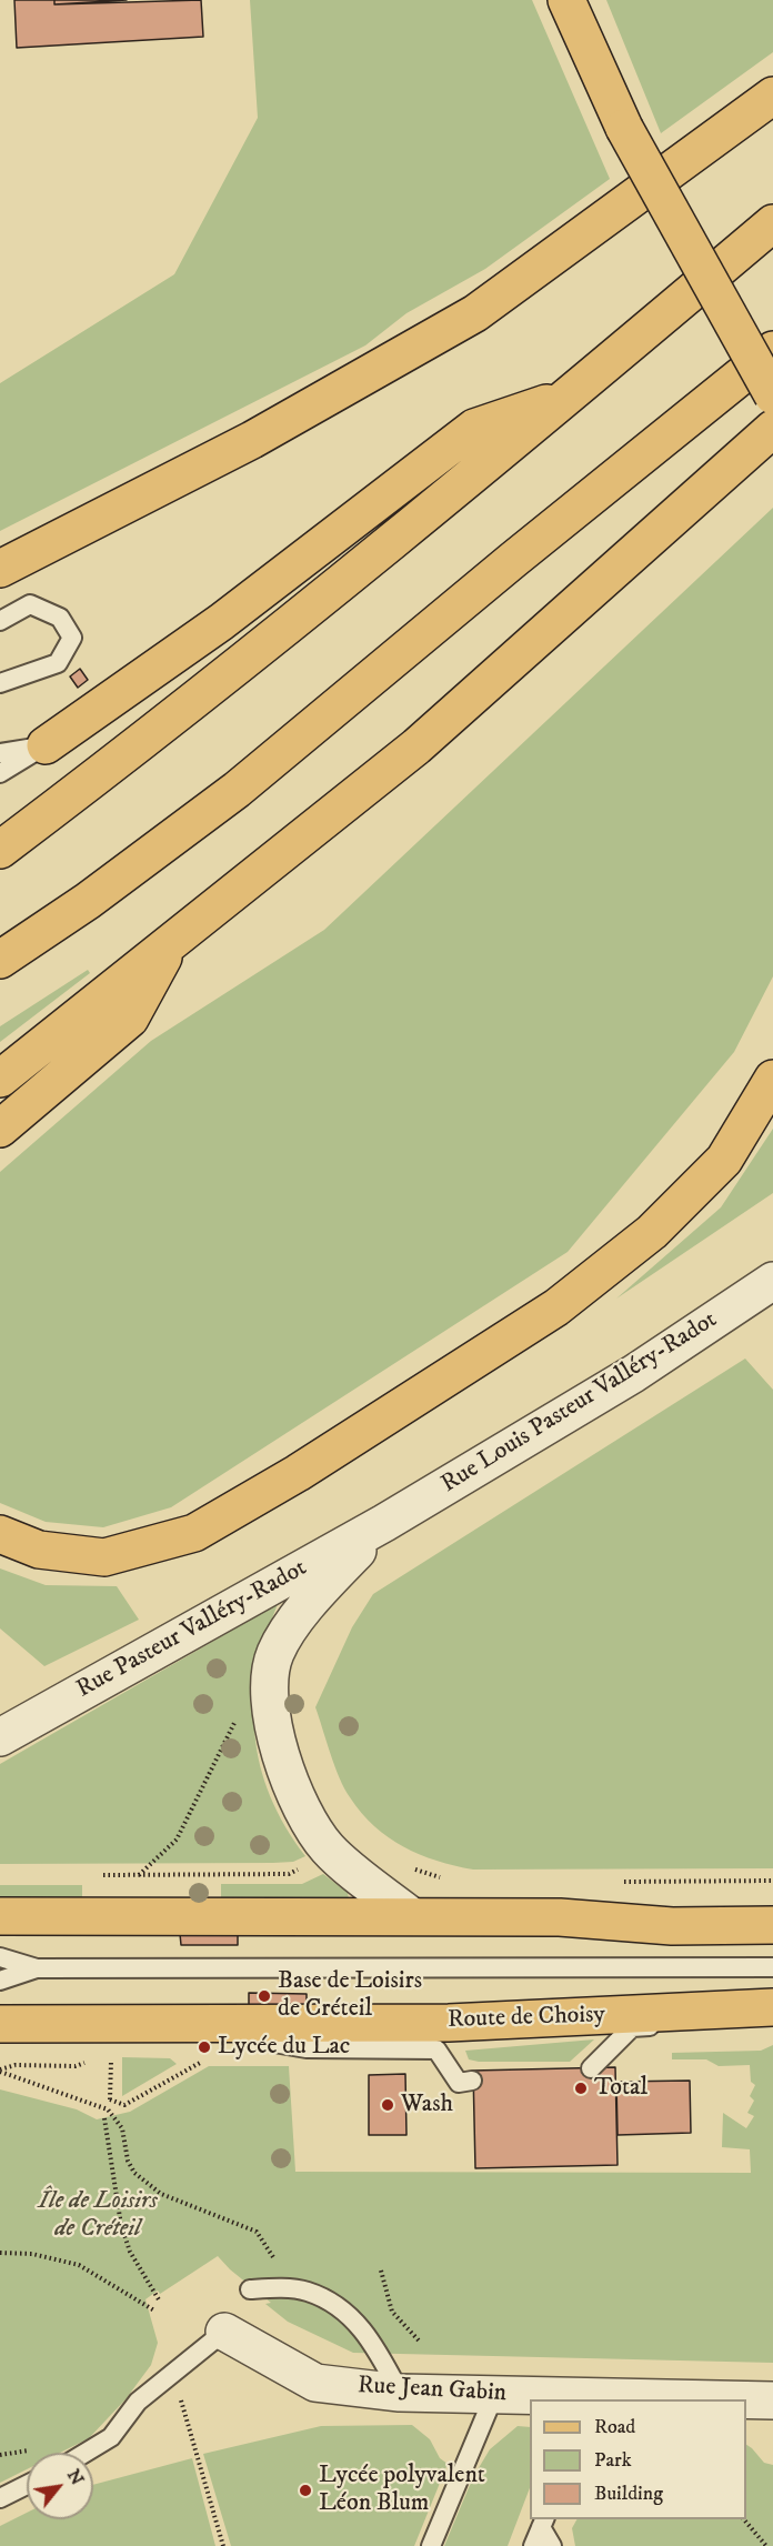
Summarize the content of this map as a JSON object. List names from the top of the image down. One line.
{"streets":{"main road":["Route de Choisy"],"street":["Rue Louis Pasteur Valléry-Radot","Rue Pasteur Valléry-Radot","Rue Jean Gabin"]},"crossings":[["Rue Louis Pasteur Valléry-Radot","Rue Pasteur Valléry-Radot"]],"parks":["Île de Loisirs de Créteil"],"places":["Base de Loisirs de Créteil","Lycée du Lac","Total","Wash","Lycée polyvalent Léon Blum"],"legend":["Road","Park","Building"],"north":"top right"}
